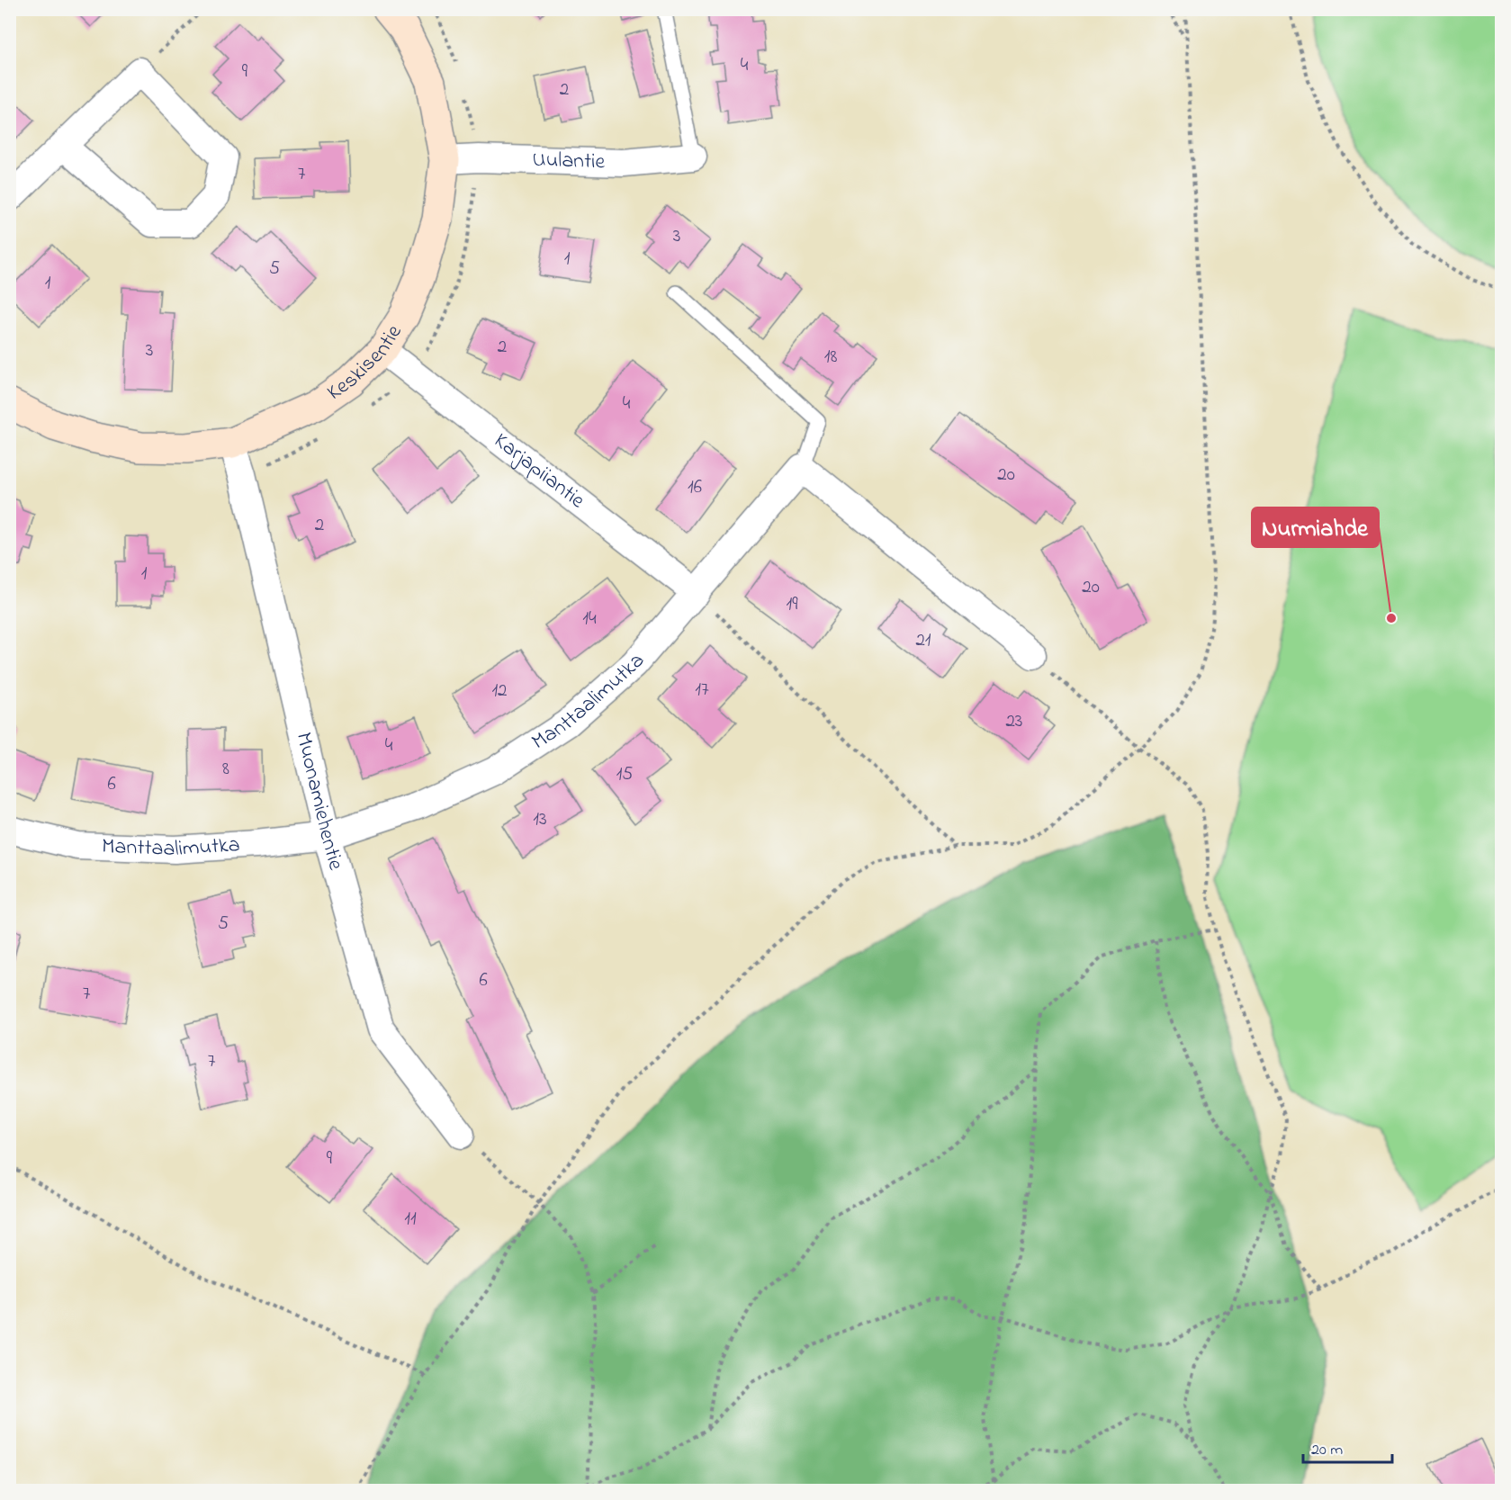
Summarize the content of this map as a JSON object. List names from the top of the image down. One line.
{"streets":{"street":["Uulantie","Keskisentie","Karjapiiantie","Manttaalimutka","Muonamiehentie"]},"crossings":[["Uulantie","Keskisentie"],["Keskisentie","Karjapiiantie"],["Keskisentie","Muonamiehentie"],["Karjapiiantie","Manttaalimutka"],["Manttaalimutka","Muonamiehentie"]],"places":["Nurmiahde"],"house_numbers":["4","9","2","7","3","1","5","1","2","3","18","4","20","16","2","1","20","19","14","21","17","12","23","4","8","15","6","13","5","6","7","7","9","11"],"scale_bar":"20 m"}
